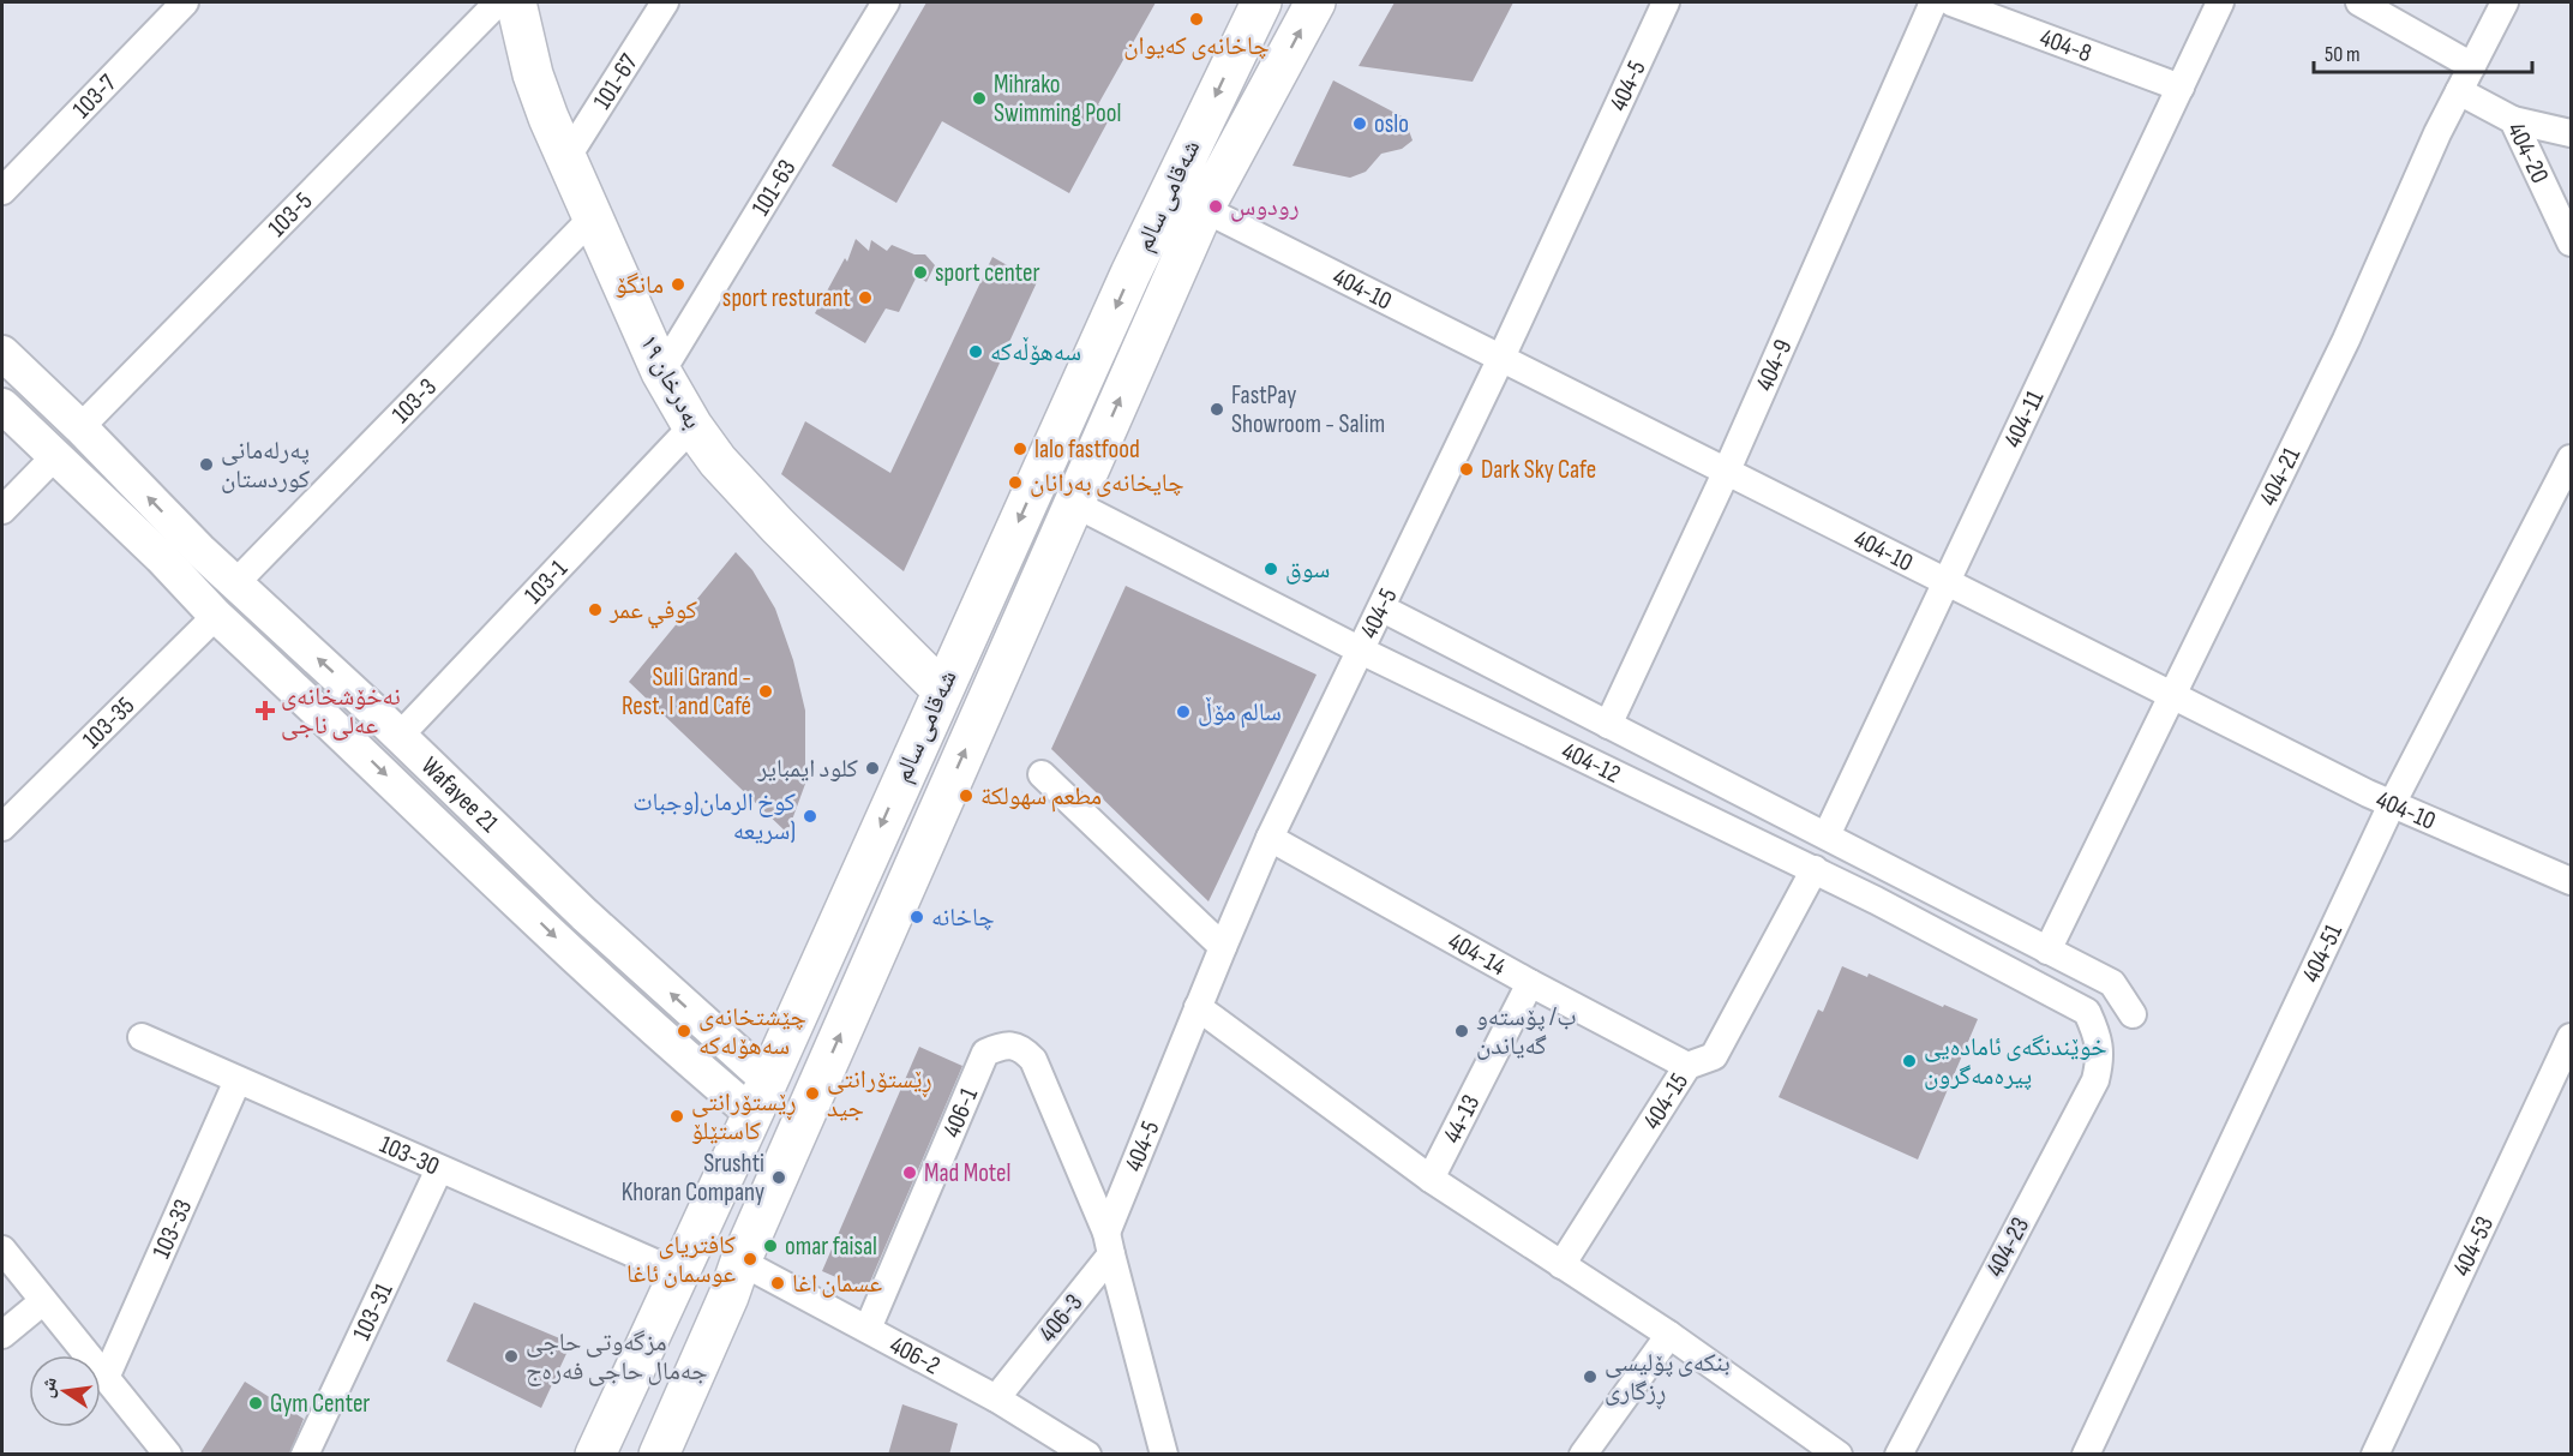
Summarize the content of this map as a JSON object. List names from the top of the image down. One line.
{"streets":{"main road":["شەقامی سالم","بەدرخان ١٩"],"street":["404-8","101-67","404-5","103-7","404-20","101-63","103-5","404-10","404-9","103-3","404-11","404-21","103-1","103-35","404-12","Wafayee 21","404-14","404-51","404-15","406-1","44-13","103-30","103-33","404-53","404-23","103-31","406-3","406-2"]},"crossings":[["404-8","404-11"],["101-67","بەدرخان ١٩"],["404-5","404-10"],["404-5","404-12"],["404-5","404-14"],["404-5","406-1"],["404-5","406-3"],["404-20","404-21"],["101-63","بەدرخان ١٩"],["شەقامی سالم","404-10"],["شەقامی سالم","بەدرخان ١٩"],["شەقامی سالم","404-12"],["شەقامی سالم","Wafayee 21"],["شەقامی سالم","103-30"],["شەقامی سالم","406-2"],["103-5","Wafayee 21"],["404-10","404-9"],["404-10","404-11"],["404-10","404-21"],["404-10","404-51"],["بەدرخان ١٩","103-3"],["بەدرخان ١٩","103-1"],["103-3","Wafayee 21"],["103-1","Wafayee 21"],["103-35","Wafayee 21"],["404-12","404-15"],["404-12","404-23"],["404-14","404-15"],["404-14","44-13"],["406-1","406-3"],["406-1","406-2"],["103-30","103-33"],["103-30","103-31"],["406-3","406-2"]],"places":{"other":["چاخانەی کەیوان","Mihrako Swimming Pool","oslo","رودوس","sport center","مانگۆ","sport resturant","سەهۆڵەکە","FastPay Showroom - Salim","lalo fastfood","پەرلەمانی کوردستان","Dark Sky Cafe","چایخانەی بەرانان","سوق","كوفي عمر","Suli Grand - Rest. I and Café","سالم مۆڵ","كلود ايمباير","مطعم سهولكة","كوخ الرمان(وجبات سريعه)","چاخانە","چێشتخانەی سەهۆلەکە","ب/ پۆستەو گەیاندن","خوێندنگەی ئامادەیی پیرەمەگرون","ڕێستۆرانتی جید","ڕێستۆرانتی کاستێلۆ","Mad Motel","Srushti Khoran Company","omar faisal","کافتریای عوسمان ئاغا","عسمان اغا","مزگه‌وتی حاجی جەمال حاجی فەرەج","بنکەی پۆلیسی ڕزگاری","Gym Center"],"health":["نەخۆشخانەی عەلی ناجی"]},"scale_bar":"50 m","north":"left"}
